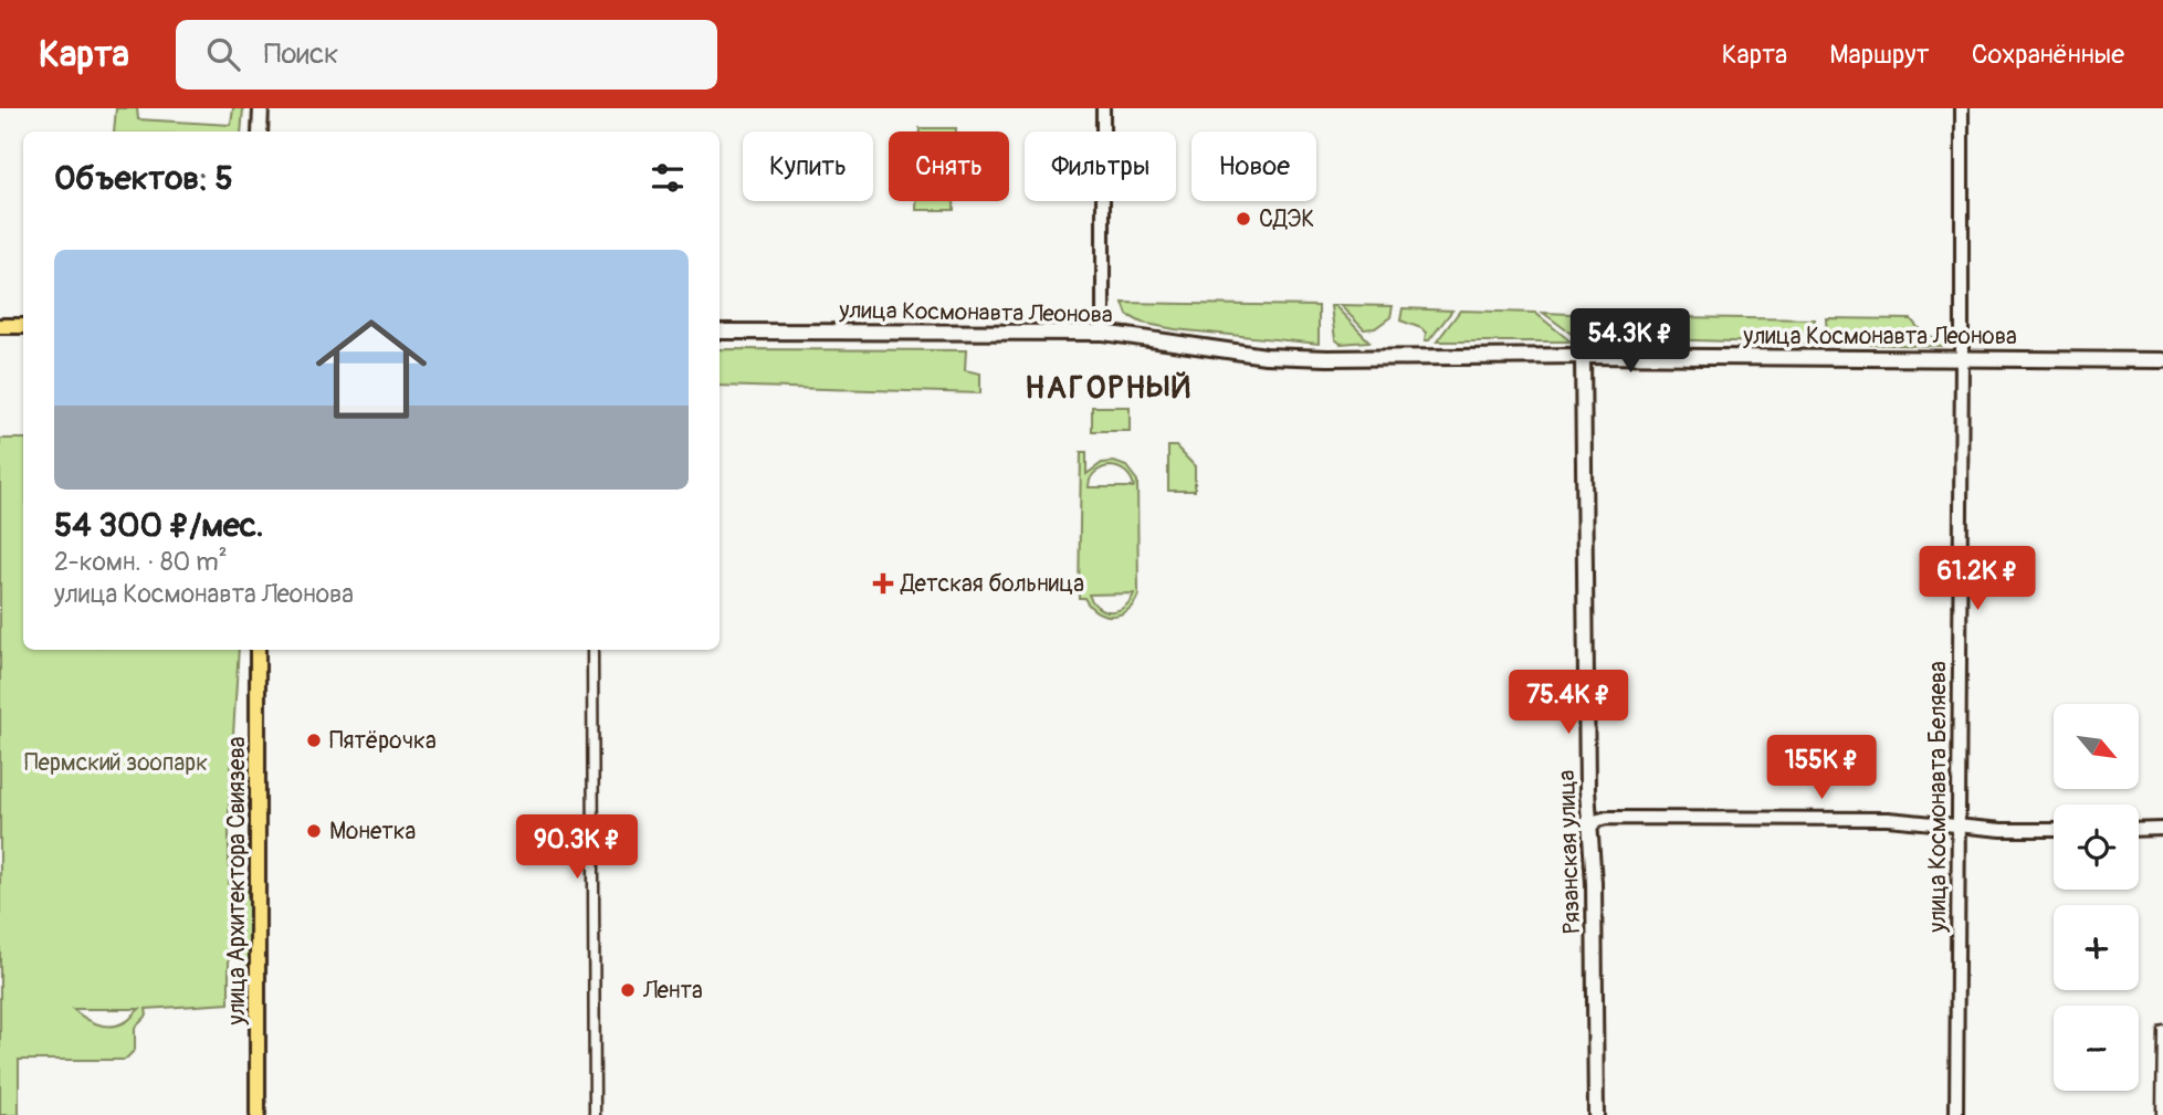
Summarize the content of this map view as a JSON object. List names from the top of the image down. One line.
{"streets":{"main road":["улица Космонавта Леонова","Рязанская улица","улица Архитектора Свиязева"],"street":["улица Космонавта Беляева"]},"crossings":[["улица Космонавта Леонова","улица Космонавта Беляева"],["улица Космонавта Леонова","Рязанская улица"]],"districts":["НАГОРНЫЙ"],"parks":["Пермский зоопарк"],"places":{"other":["СДЭК","Пятёрочка","Монетка","Лента"],"health":["Детская больница"]},"north":"bottom right","page":{"header":"Карта","search":"Поиск","nav":["Карта","Маршрут","Сохранённые"],"chip":["Купить","Снять","Фильтры","Новое"],"heading":"Объектов: 5","list":[{"name":"54 300 ₽/мес.","note":"2-комн. · 80 m² · улица Космонавта Леонова"}],"price":["54.3K ₽","61.2K ₽","75.4K ₽","155K ₽","90.3K ₽"],"map_buttons":["+","−"]}}
